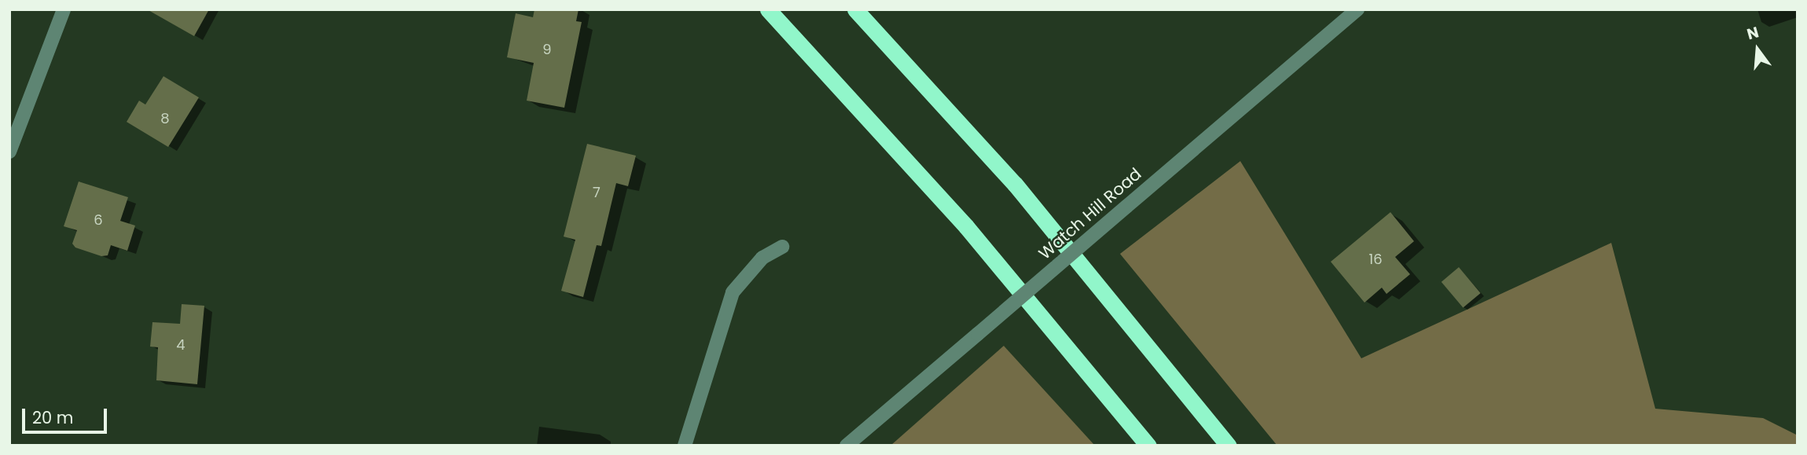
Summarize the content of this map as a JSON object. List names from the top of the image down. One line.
{"streets":{"street":["Watch Hill Road"]},"house_numbers":["9","8","7","6","16","4"],"scale_bar":"20 m","north":"top"}
